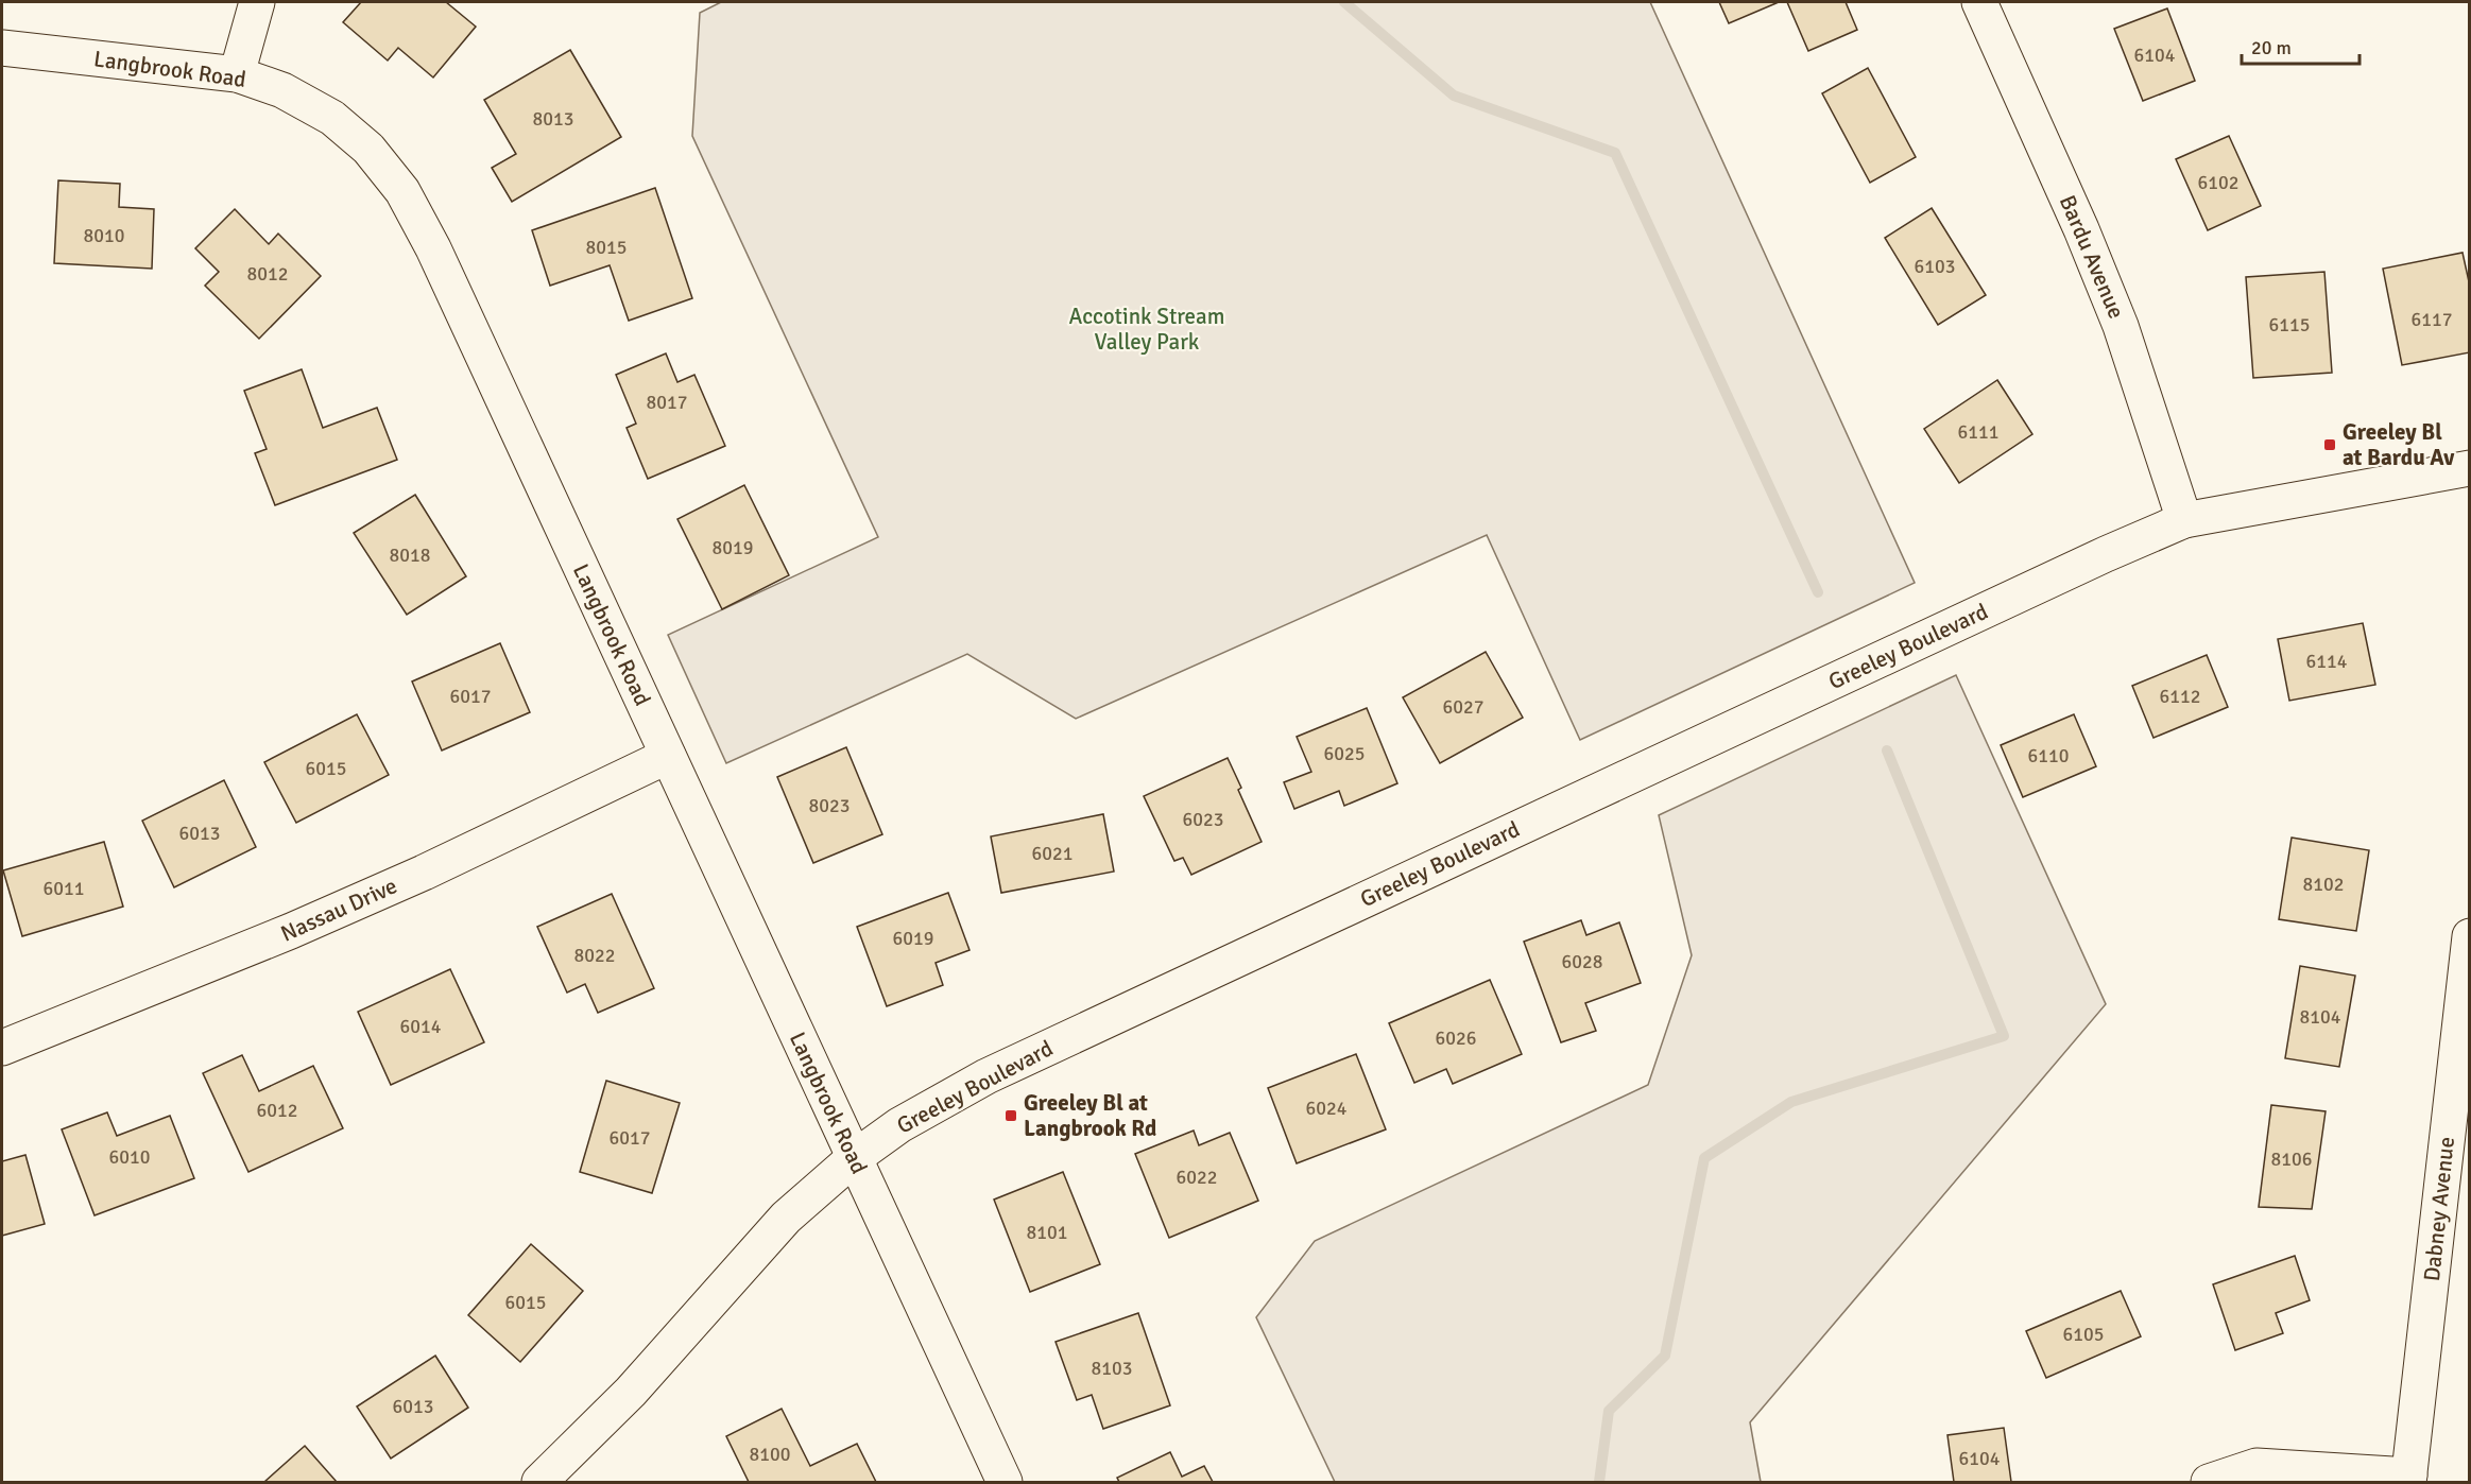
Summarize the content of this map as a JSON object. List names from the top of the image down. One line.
{"streets":{"street":["Langbrook Road","Bardu Avenue","Greeley Boulevard","Nassau Drive","Dabney Avenue"]},"crossings":[["Langbrook Road","Greeley Boulevard"],["Langbrook Road","Nassau Drive"],["Bardu Avenue","Greeley Boulevard"]],"parks":["Accotink Stream Valley Park"],"places":{"transit":["Greeley Bl at Bardu Av","Greeley Bl at Langbrook Rd"]},"house_numbers":["6104","8013","6102","8010","8015","6103","8012","6117","6115","8017","6111","8019","8018","6114","6017","6112","6027","6025","6110","6015","8023","6023","6013","6021","8102","6011","6019","8022","6028","8104","6014","6026","6024","6012","6017","6010","8106","6022","8101","6015","6105","8103","6013","8100","6104"],"scale_bar":"20 m"}
